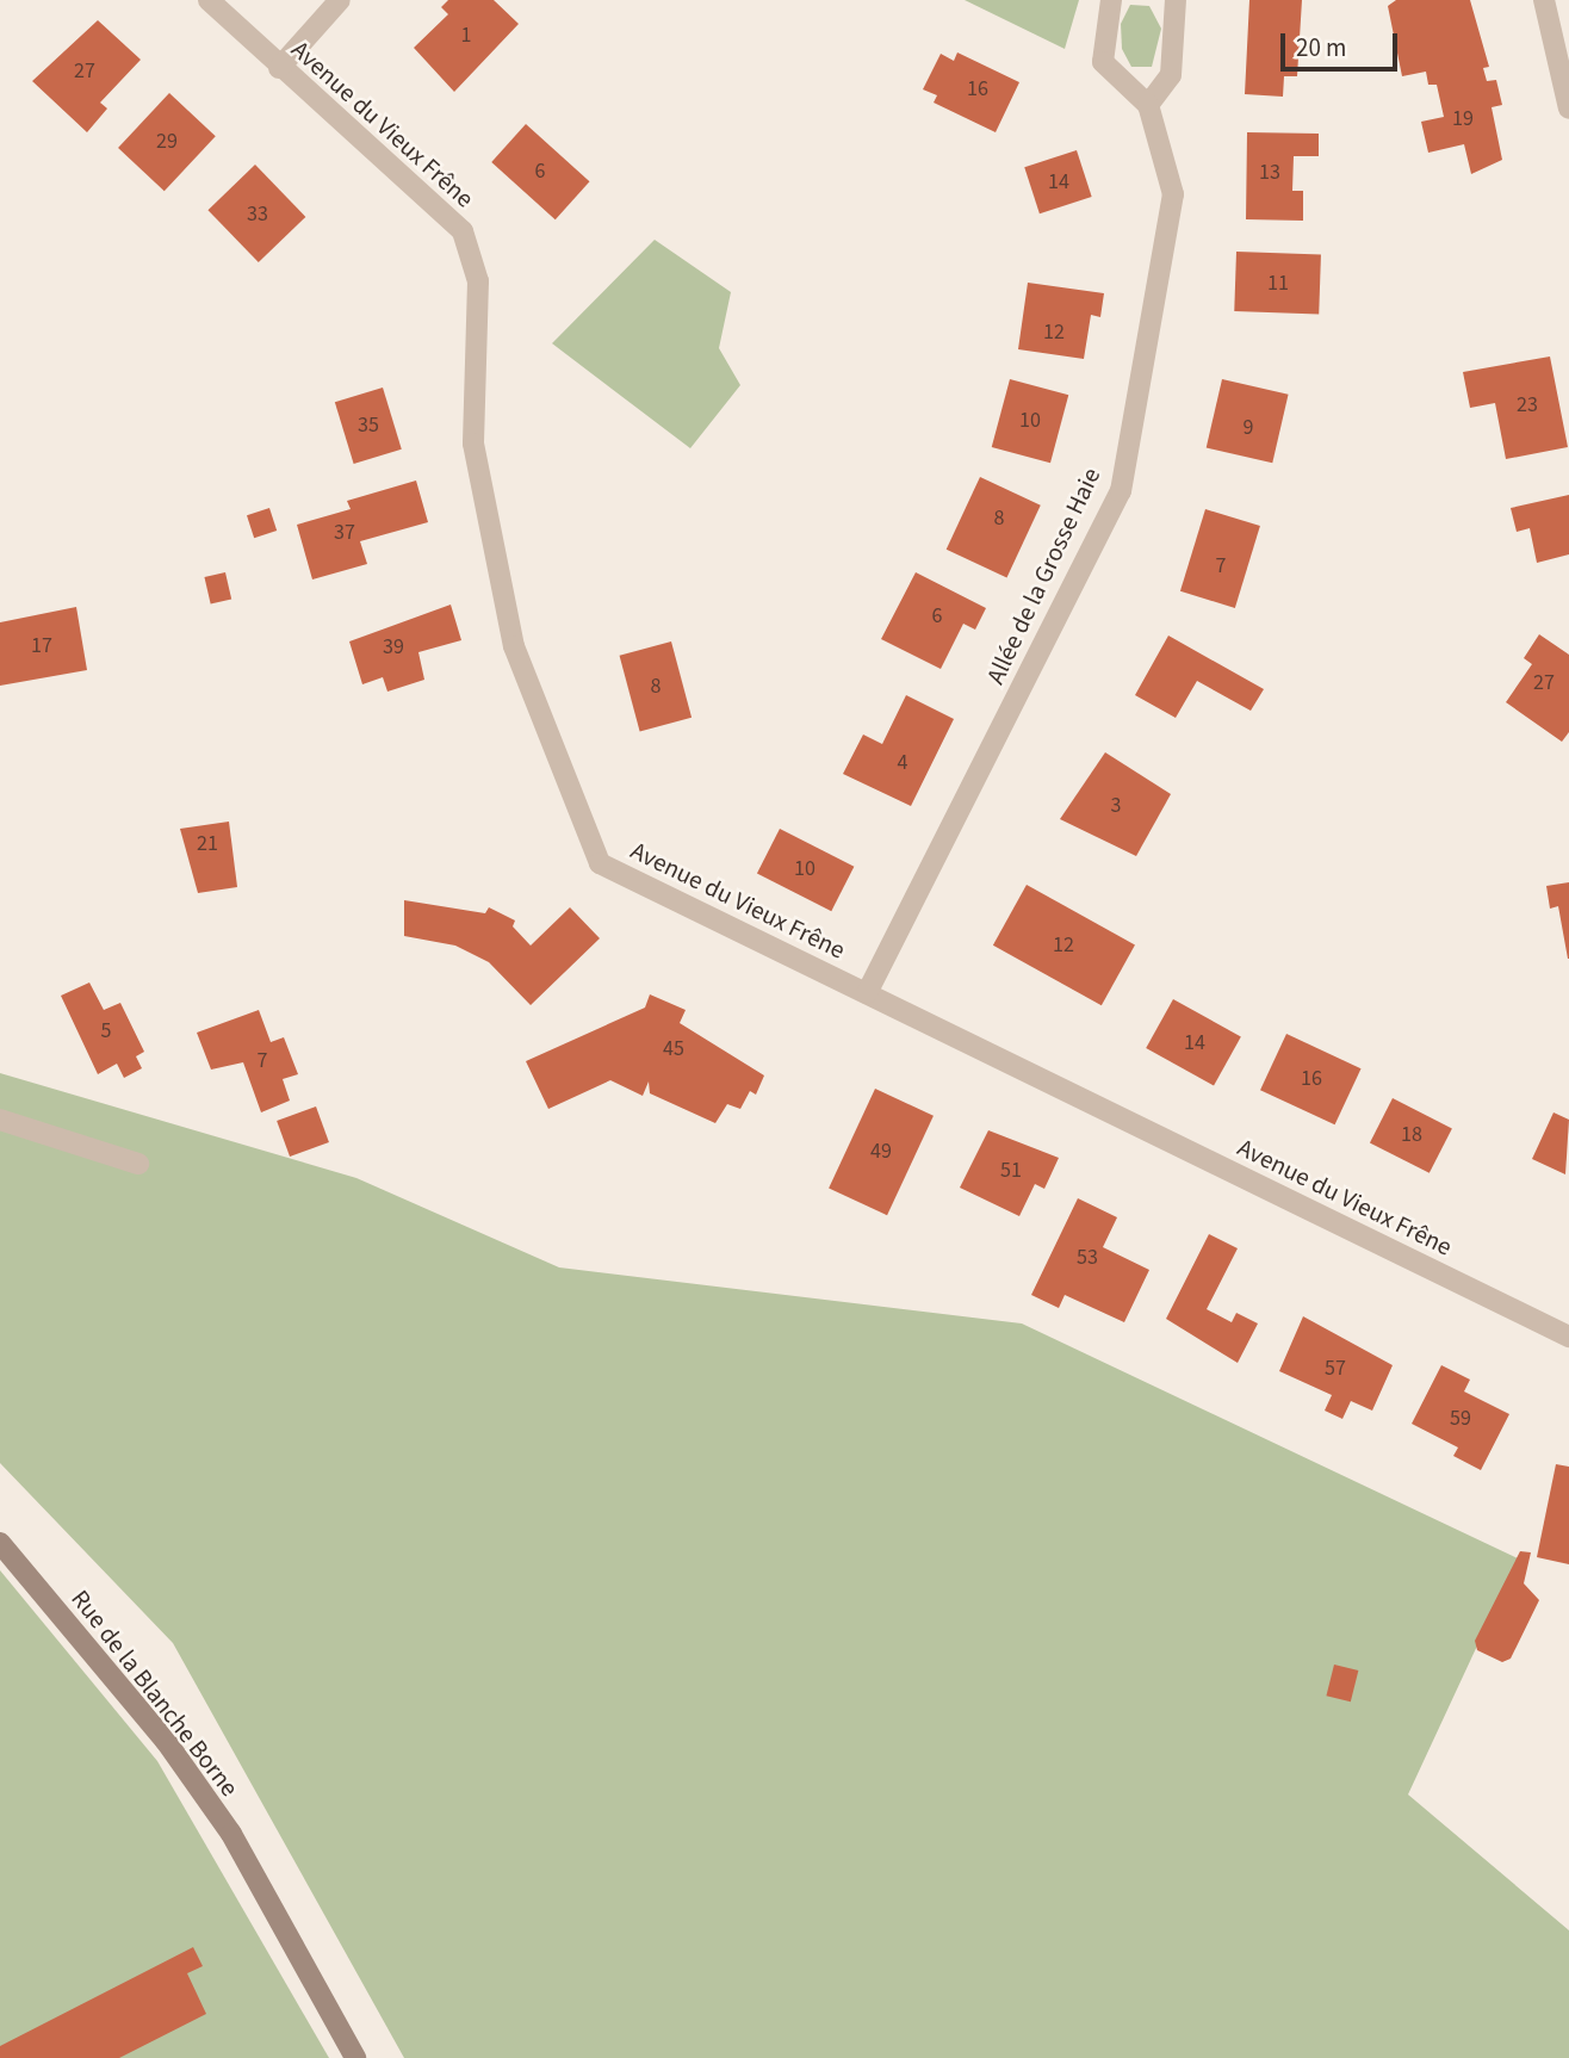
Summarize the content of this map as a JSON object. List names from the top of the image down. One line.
{"streets":{"street":["Avenue du Vieux Frêne","Allée de la Grosse Haie","Rue de la Blanche Borne"]},"crossings":[["Avenue du Vieux Frêne","Allée de la Grosse Haie"]],"house_numbers":["1","27","16","19","29","6","13","14","33","11","12","23","10","35","9","8","37","7","6","17","39","27","8","4","3","21","10","12","5","14","45","7","16","18","49","51","53","57","59"],"scale_bar":"20 m"}
